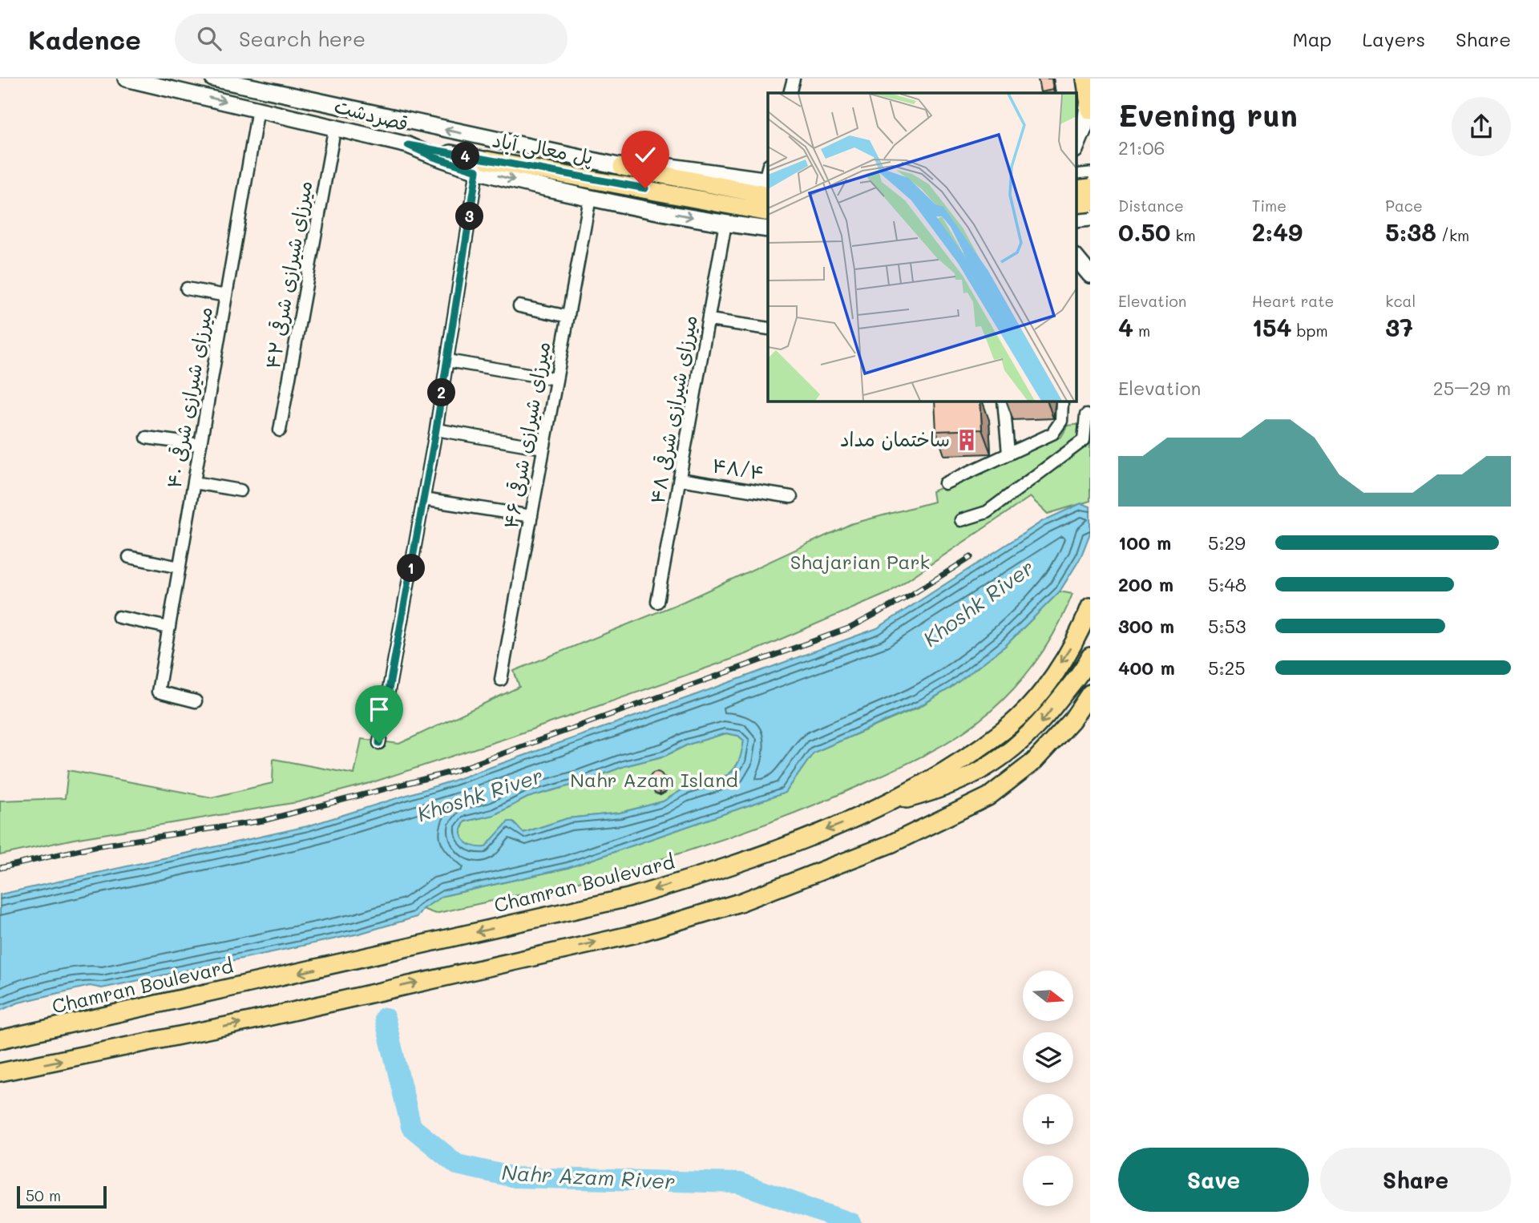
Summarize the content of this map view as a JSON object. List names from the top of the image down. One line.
{"streets":{"main road":["قصردشت","پل معالی آباد","Chamran Boulevard"],"street":["۴۲ میرزای شیرازی شرقی","۴۰ میرزای شیرازی شرقی","۴۸ میرزای شیرازی شرقی","۴۶ میرزای شیرازی شرقی","۴۸/۴"]},"crossings":[["قصردشت","پل معالی آباد"],["قصردشت","۴۲ میرزای شیرازی شرقی"],["قصردشت","۴۰ میرزای شیرازی شرقی"],["۴۸ میرزای شیرازی شرقی","۴۸/۴"]],"water":["Khoshk River","Nahr Azam River"],"parks":["Shajarian Park","Nahr Azam Island"],"places":{"building":["ساختمان مداد"]},"scale_bar":"50 m","north":"right","page":{"header":"Kadence","search":"Search here","nav":["Map","Layers","Share"],"heading":["Evening run","21:06"],"pins":["4","3","2","1"],"stats":[["Distance","0.50 km"],["Time","2:49"],["Pace","5:38 /km"],["Elevation","4 m"],["Heart rate","154 bpm"],["kcal","37"]],"chart":["Elevation","25–29 m"],"list":[{"name":"100 m","note":"5:29"},{"name":"200 m","note":"5:48"},{"name":"300 m","note":"5:53"},{"name":"400 m","note":"5:25"}],"map_buttons":["+","−"],"buttons":["Save","Share"],"scale":"50 m"}}
